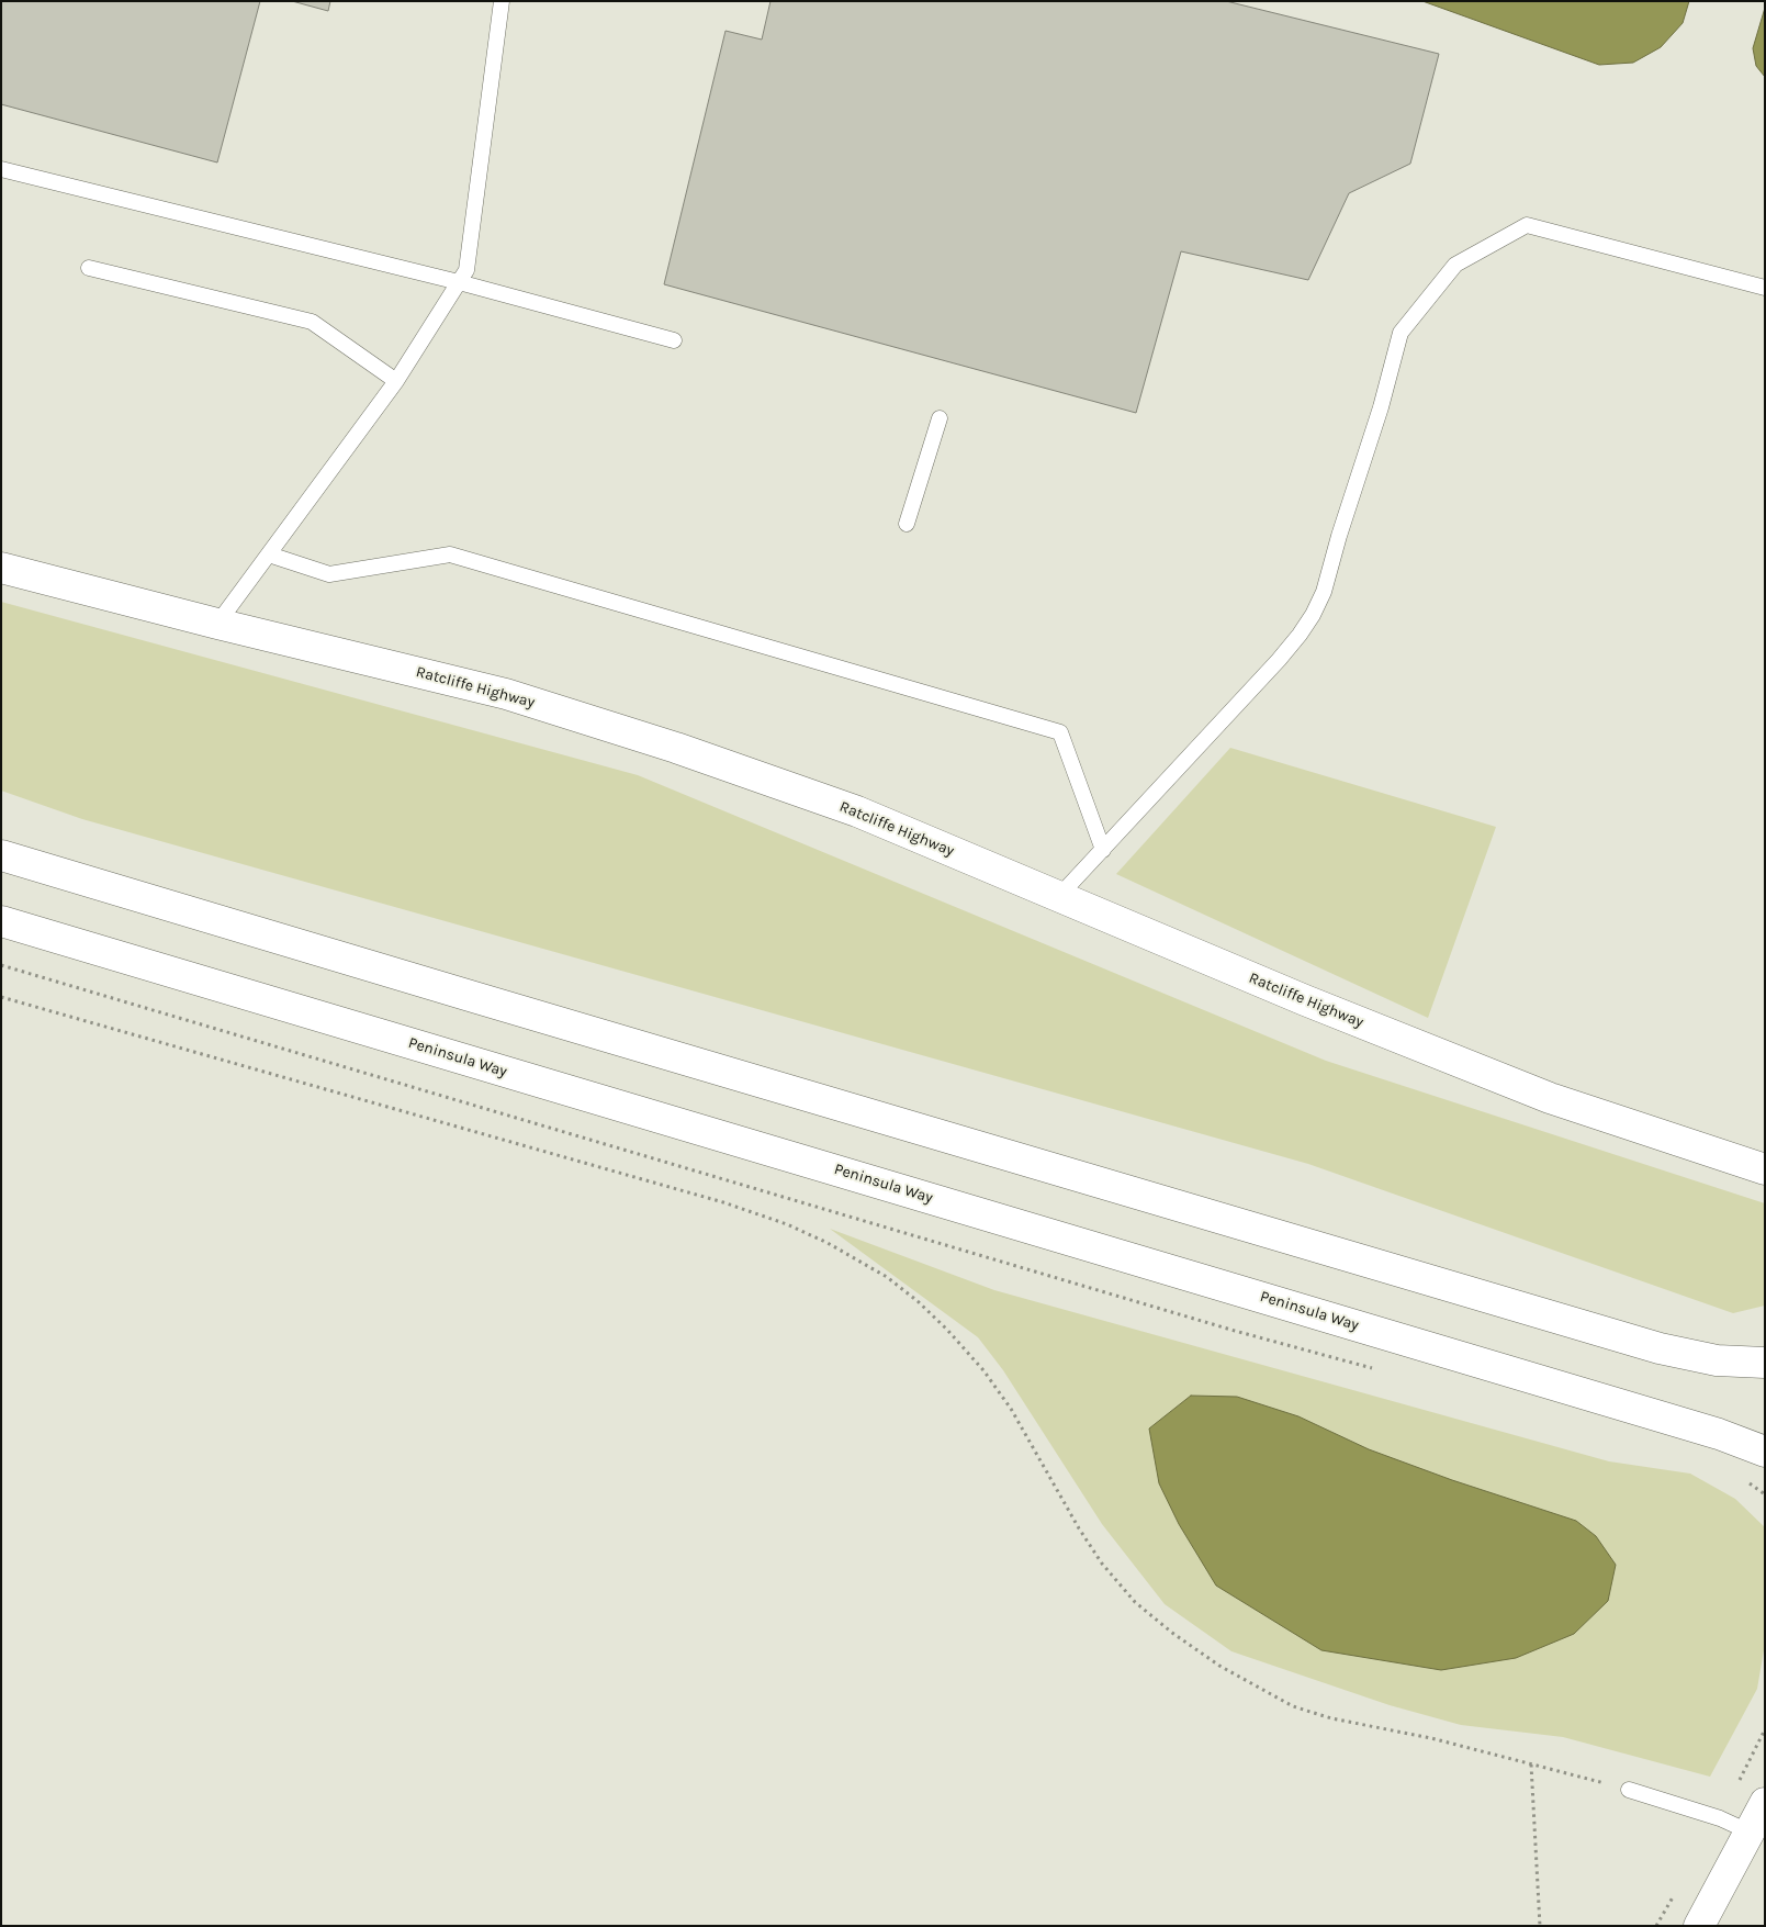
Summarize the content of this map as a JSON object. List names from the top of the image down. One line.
{"streets":{"main road":["Ratcliffe Highway","Peninsula Way"]}}
